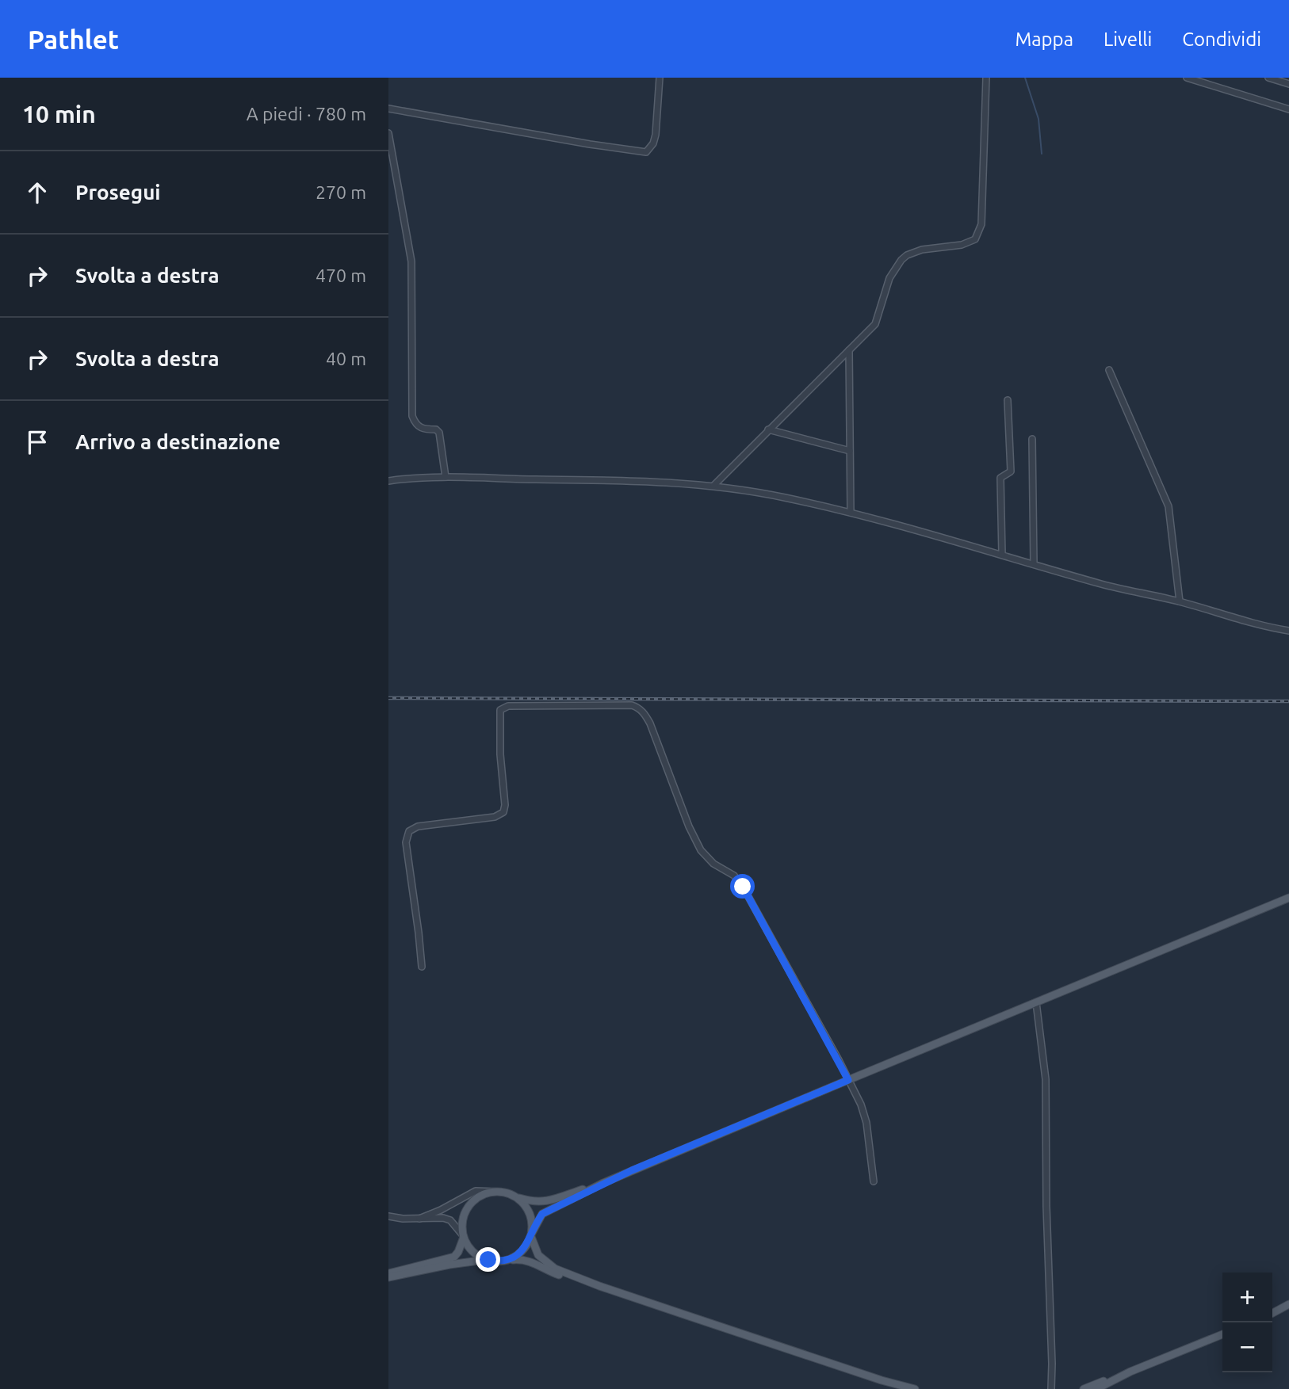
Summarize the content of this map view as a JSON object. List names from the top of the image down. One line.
{"page":{"header":"Pathlet","nav":["Mappa","Livelli","Condividi"],"heading":["10 min","A piedi · 780 m"],"list":[["Prosegui","270 m"],["Svolta a destra","470 m"],["Svolta a destra","40 m"],"Arrivo a destinazione"],"map_buttons":["+","−"]}}
